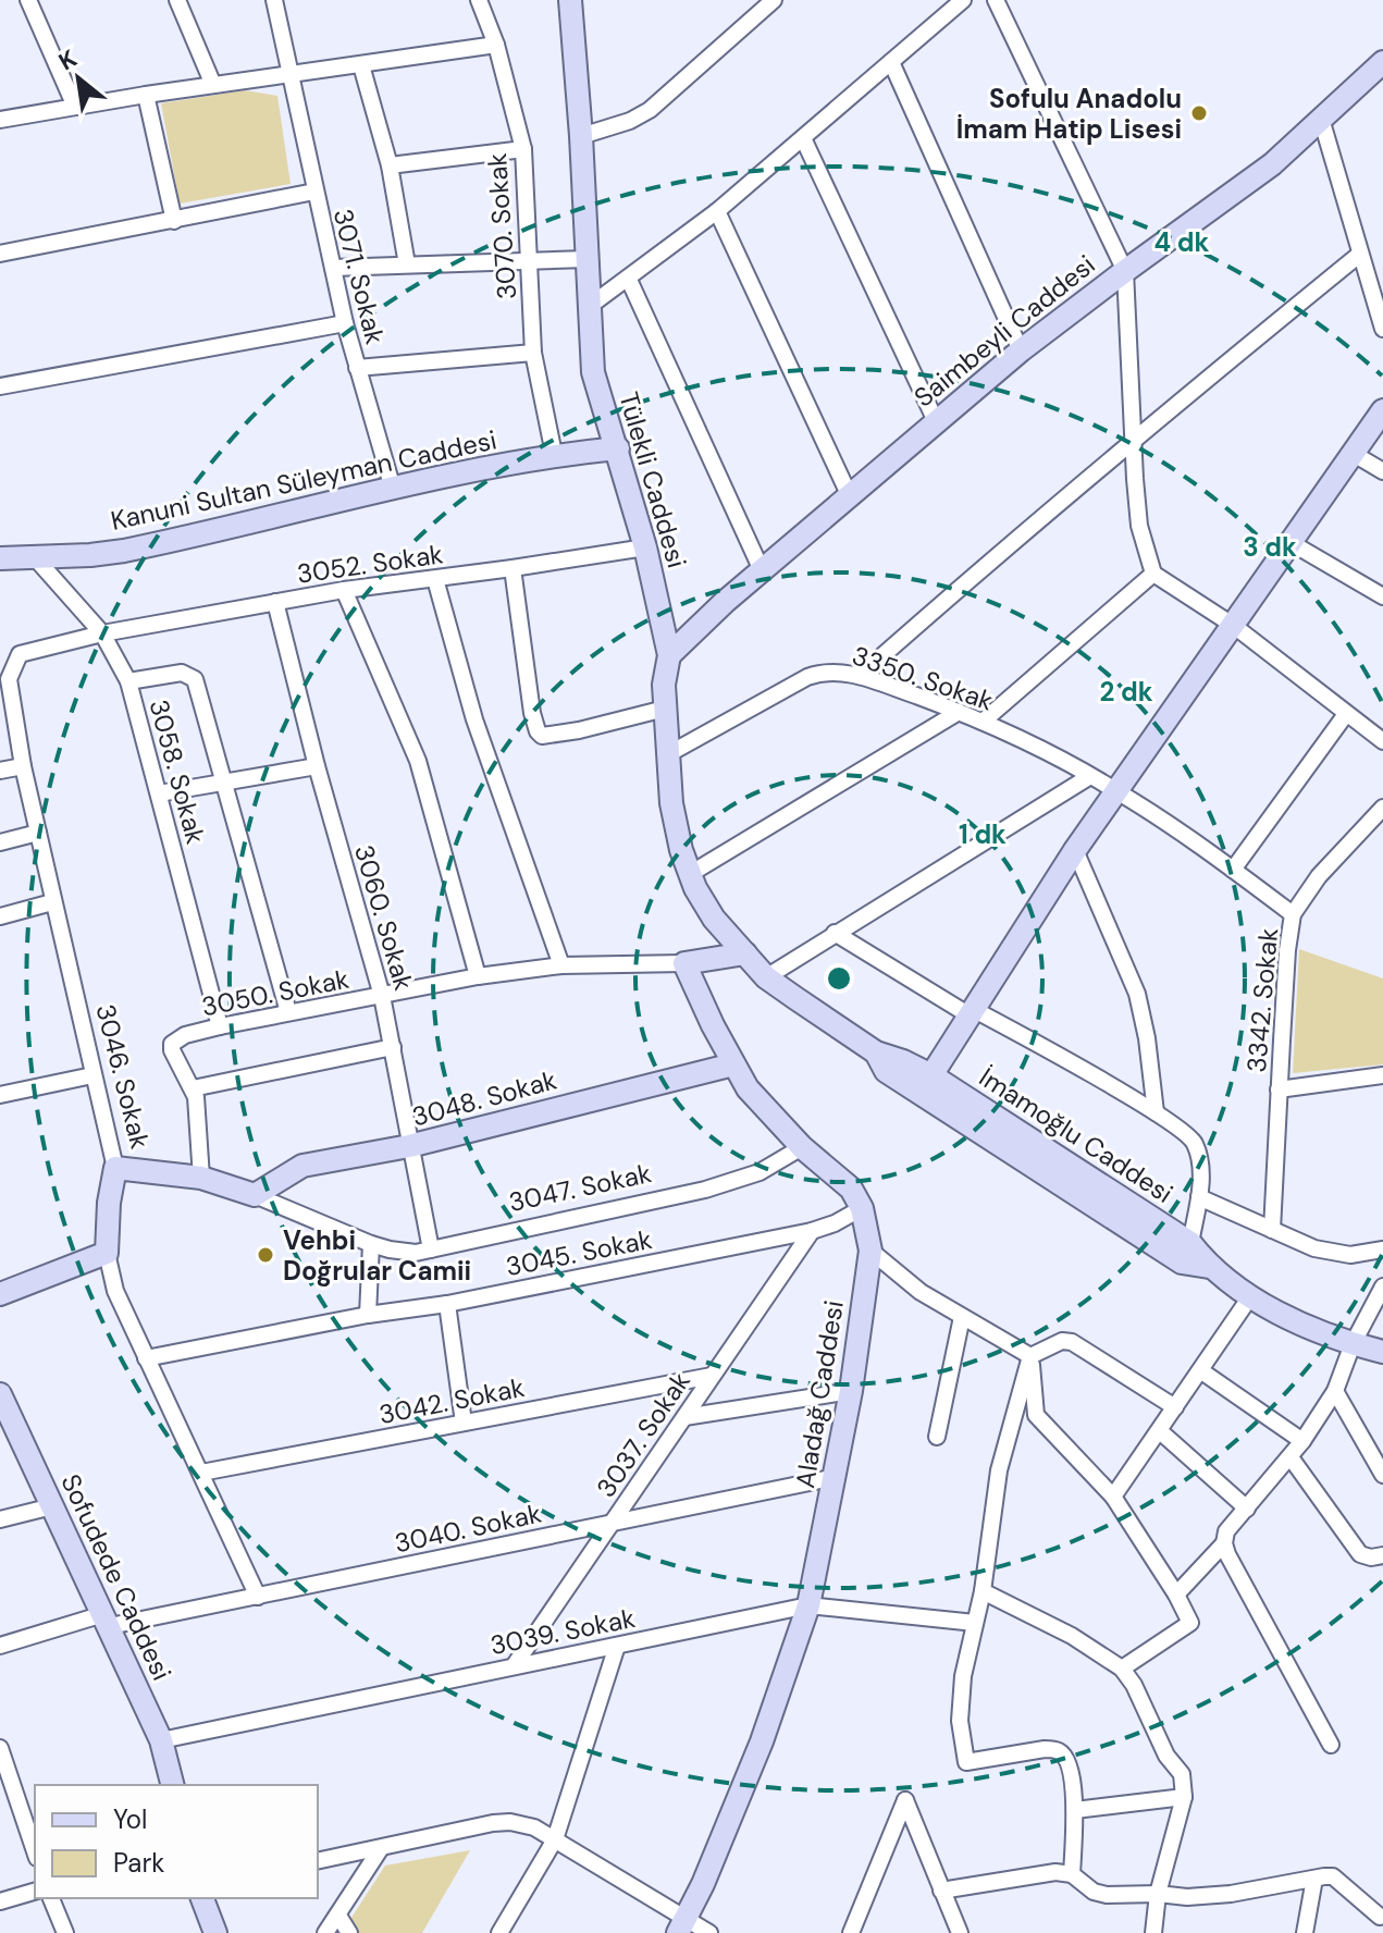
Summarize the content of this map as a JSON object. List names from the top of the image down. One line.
{"streets":{"main road":["Saimbeyli Caddesi","Kanuni Sultan Süleyman Caddesi","Tülekli Caddesi","3046. Sokak","3048. Sokak","İmamoğlu Caddesi","3047. Sokak","Aladağ Caddesi","Sofudede Caddesi"],"street":["3070. Sokak","3071. Sokak","3052. Sokak","3350. Sokak","3058. Sokak","3060. Sokak","3050. Sokak","3342. Sokak","3045. Sokak","3042. Sokak","3037. Sokak","3040. Sokak","3039. Sokak"]},"crossings":[["3070. Sokak","Kanuni Sultan Süleyman Caddesi"],["3071. Sokak","Kanuni Sultan Süleyman Caddesi"],["Saimbeyli Caddesi","Tülekli Caddesi"],["Kanuni Sultan Süleyman Caddesi","Tülekli Caddesi"],["Kanuni Sultan Süleyman Caddesi","3058. Sokak"],["Tülekli Caddesi","3052. Sokak"],["Tülekli Caddesi","3350. Sokak"],["Tülekli Caddesi","İmamoğlu Caddesi"],["3052. Sokak","3058. Sokak"],["3052. Sokak","3060. Sokak"],["3052. Sokak","3046. Sokak"],["3350. Sokak","3342. Sokak"],["3058. Sokak","3050. Sokak"],["3058. Sokak","3046. Sokak"],["3060. Sokak","3050. Sokak"],["3060. Sokak","3048. Sokak"],["3060. Sokak","3047. Sokak"],["3050. Sokak","3047. Sokak"],["3050. Sokak","Aladağ Caddesi"],["3046. Sokak","3047. Sokak"],["3046. Sokak","3045. Sokak"],["3046. Sokak","3042. Sokak"],["3046. Sokak","3040. Sokak"],["3048. Sokak","3047. Sokak"],["3048. Sokak","Aladağ Caddesi"],["3047. Sokak","Aladağ Caddesi"],["3045. Sokak","Aladağ Caddesi"],["3045. Sokak","3037. Sokak"],["Aladağ Caddesi","3040. Sokak"],["Aladağ Caddesi","3039. Sokak"],["3042. Sokak","3037. Sokak"],["3037. Sokak","3040. Sokak"],["3037. Sokak","3039. Sokak"],["3040. Sokak","Sofudede Caddesi"],["Sofudede Caddesi","3039. Sokak"]],"places":["Sofulu Anadolu İmam Hatip Lisesi","Vehbi Doğrular Camii"],"legend":["Yol","Park"],"north":"top left","rings":["4 dk","3 dk","2 dk","1 dk"]}
